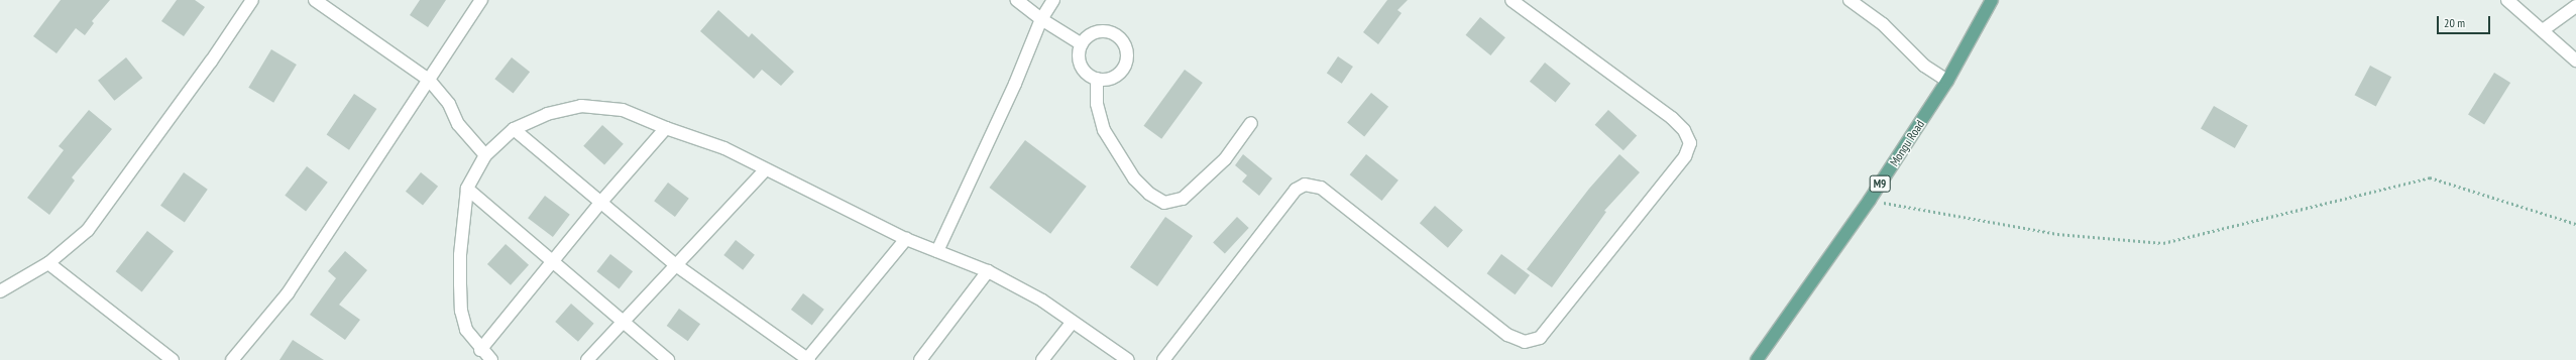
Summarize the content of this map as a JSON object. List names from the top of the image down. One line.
{"streets":{"main road":["Mongu Road","M9"]},"scale_bar":"20 m"}
